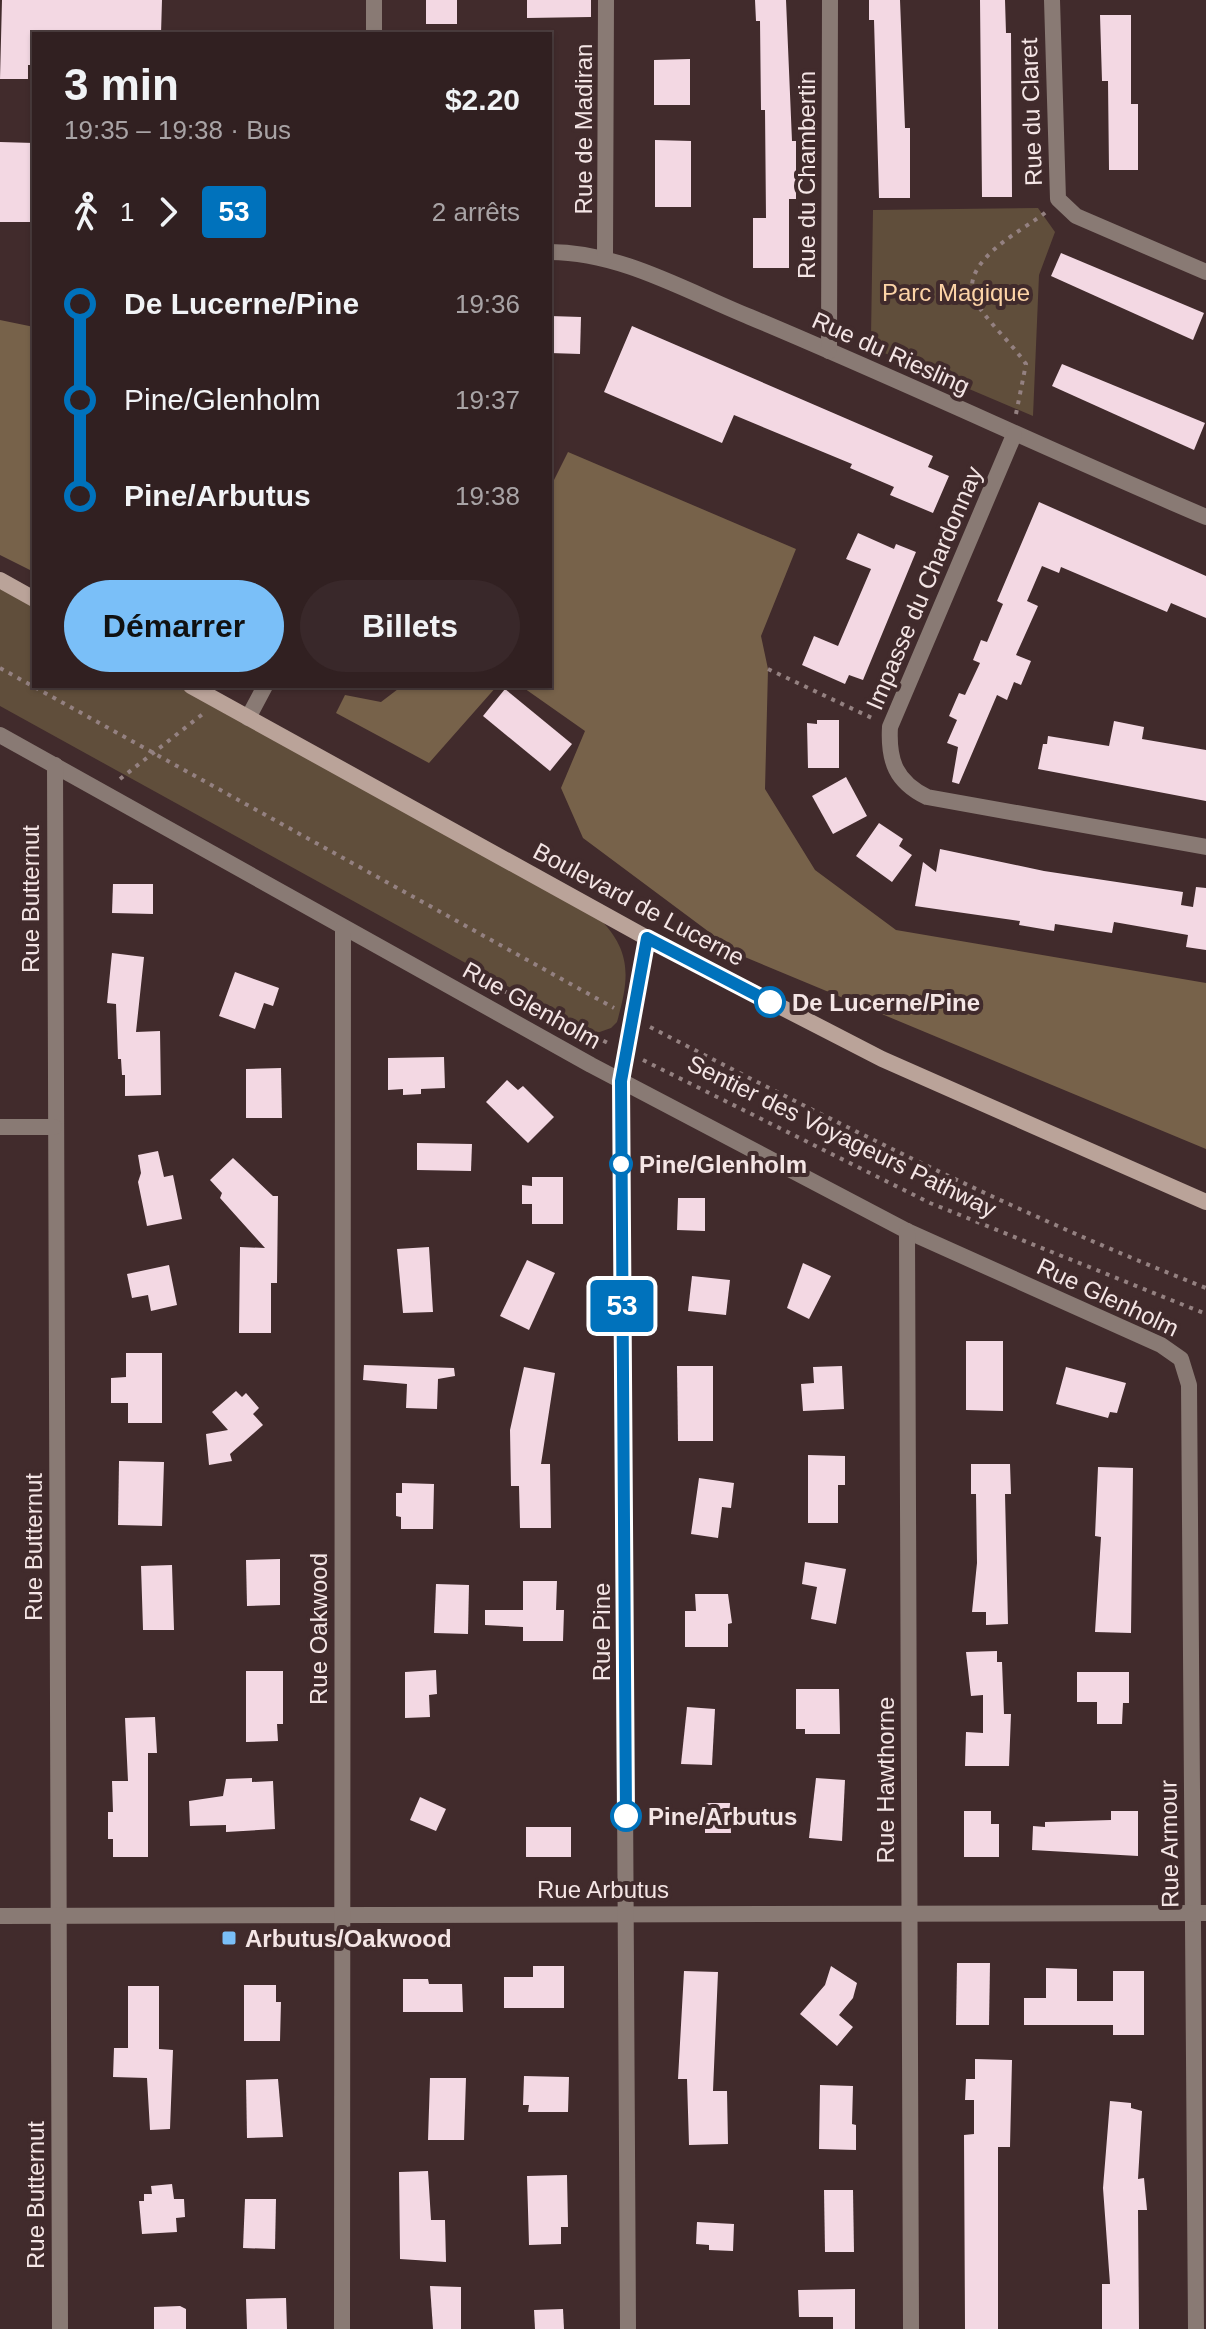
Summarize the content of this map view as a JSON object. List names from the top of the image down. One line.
{"streets":{"main road":["Boulevard de Lucerne"],"street":["Rue du Claret","Rue de Madiran","Rue du Chambertin","Rue du Riesling","Impasse du Chardonnay","Rue Butternut","Rue Glenholm","Rue Oakwood","Rue Pine","Rue Hawthorne","Rue Armour","Rue Arbutus"],"path":["Sentier des Voyageurs Pathway"]},"crossings":[["Rue de Madiran","Rue du Riesling"],["Rue du Chambertin","Rue du Riesling"],["Rue du Riesling","Impasse du Chardonnay"],["Rue Butternut","Rue Glenholm"],["Rue Butternut","Rue Arbutus"],["Boulevard de Lucerne","Rue Pine"],["Rue Glenholm","Rue Oakwood"],["Rue Glenholm","Rue Pine"],["Rue Glenholm","Rue Hawthorne"],["Rue Glenholm","Rue Armour"],["Rue Oakwood","Rue Arbutus"],["Rue Pine","Rue Arbutus"],["Rue Hawthorne","Rue Arbutus"],["Rue Armour","Rue Arbutus"]],"parks":["Parc Magique"],"places":{"other":["De Lucerne/Pine","Pine/Glenholm","Pine/Arbutus"],"transit":["Arbutus/Oakwood"]},"lines":["bus line 53"],"page":{"on_map":"53","heading":["3 min","19:35 – 19:38 · Bus","$2.20"],"legs":["1","53","2 arrêts"],"list":[{"name":"De Lucerne/Pine","value":"19:36"},{"name":"Pine/Glenholm","value":"19:37"},{"name":"Pine/Arbutus","value":"19:38"}],"buttons":["Démarrer","Billets"]}}
